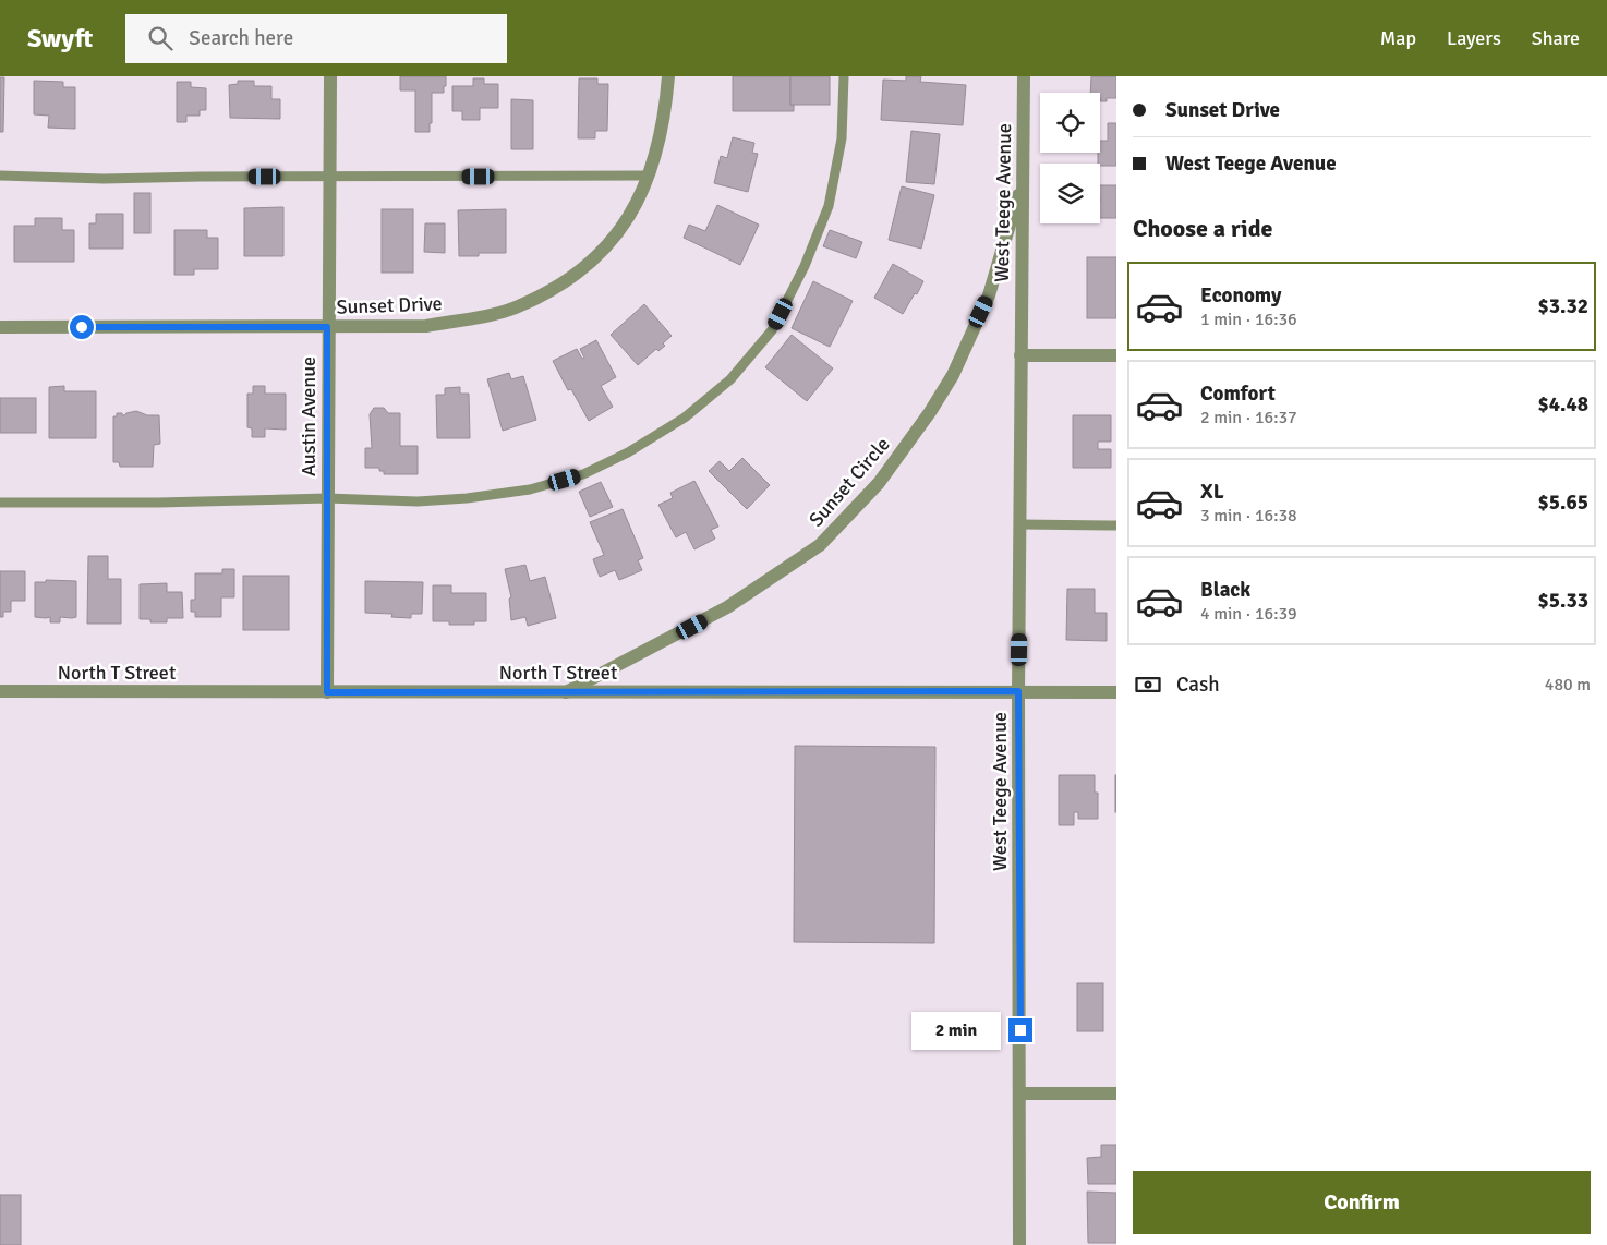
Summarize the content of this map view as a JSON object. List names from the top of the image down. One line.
{"streets":{"street":["West Teege Avenue","Sunset Drive","Austin Avenue","Sunset Circle","North T Street"]},"crossings":[["West Teege Avenue","Sunset Circle"],["West Teege Avenue","North T Street"],["Sunset Drive","Austin Avenue"],["Austin Avenue","North T Street"],["Sunset Circle","North T Street"]],"page":{"header":"Swyft","search":"Search here","nav":["Map","Layers","Share"],"banner":["Sunset Drive","West Teege Avenue"],"heading":"Choose a ride","list":[{"name":"Economy","note":"1 min · 16:36","value":"$3.32"},{"name":"Comfort","note":"2 min · 16:37","value":"$4.48"},{"name":"XL","note":"3 min · 16:38","value":"$5.65"},{"name":"Black","note":"4 min · 16:39","value":"$5.33"}],"pay":["Cash","480 m"],"bubble":"2 min","buttons":"Confirm"}}
